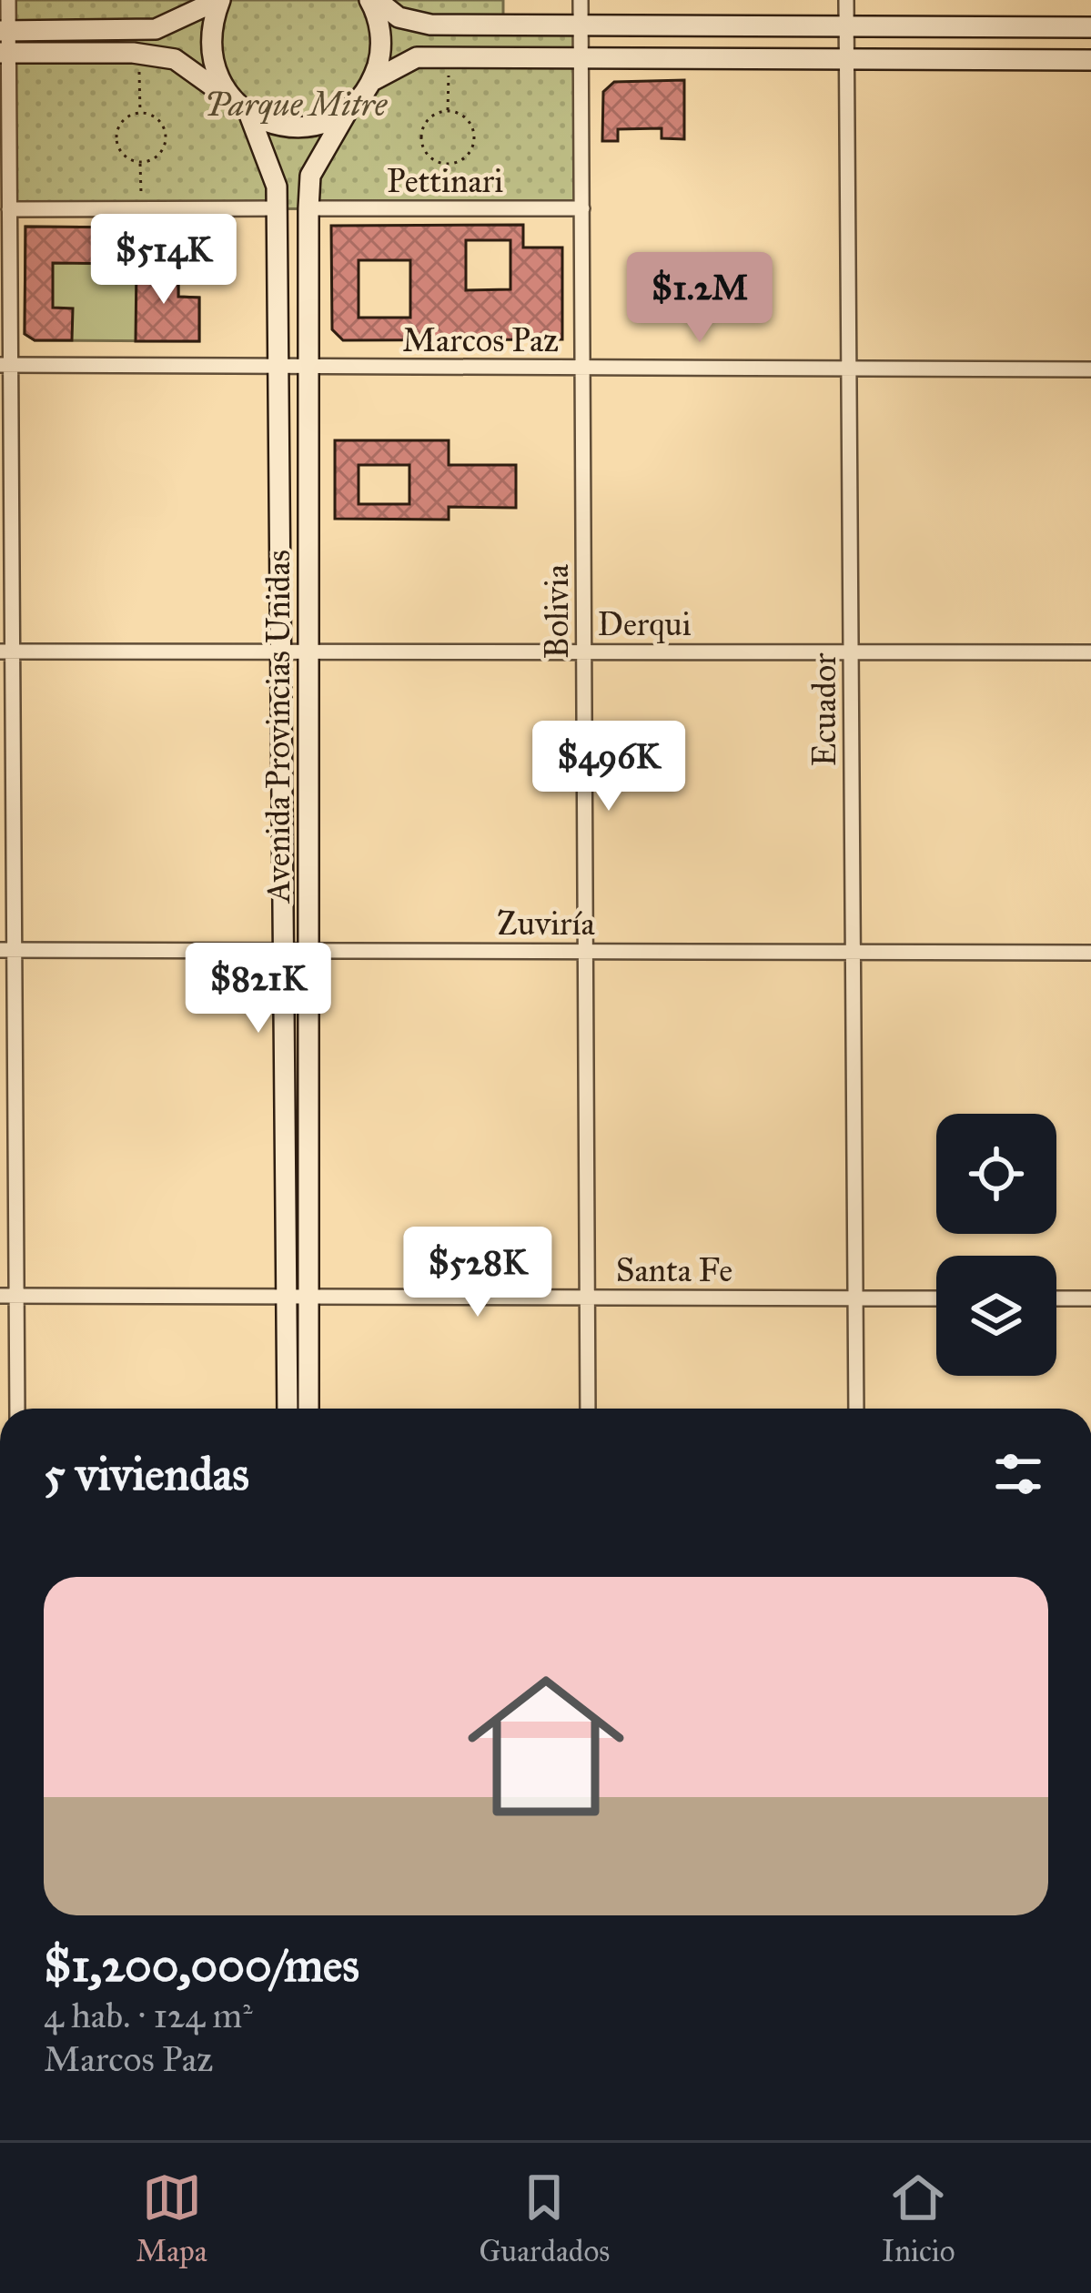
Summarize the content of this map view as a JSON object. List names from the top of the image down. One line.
{"streets":{"main road":["Avenida Provincias Unidas"],"street":["Pettinari","Marcos Paz","Bolivia","Derqui","Ecuador","Zuviría","Santa Fe"]},"crossings":[["Pettinari","Bolivia"],["Pettinari","Avenida Provincias Unidas"],["Marcos Paz","Bolivia"],["Marcos Paz","Ecuador"],["Marcos Paz","Avenida Provincias Unidas"],["Bolivia","Derqui"],["Bolivia","Zuviría"],["Bolivia","Santa Fe"],["Derqui","Ecuador"],["Derqui","Avenida Provincias Unidas"],["Ecuador","Zuviría"],["Ecuador","Santa Fe"],["Avenida Provincias Unidas","Zuviría"],["Avenida Provincias Unidas","Santa Fe"]],"parks":["Parque Mitre"],"page":{"price":["$514K","$1.2M","$496K","$821K","$528K"],"heading":"5 viviendas","list":[{"name":"$1,200,000/mes","note":"4 hab. · 124 m² · Marcos Paz"}],"tabs":["Mapa","Guardados","Inicio"]}}
